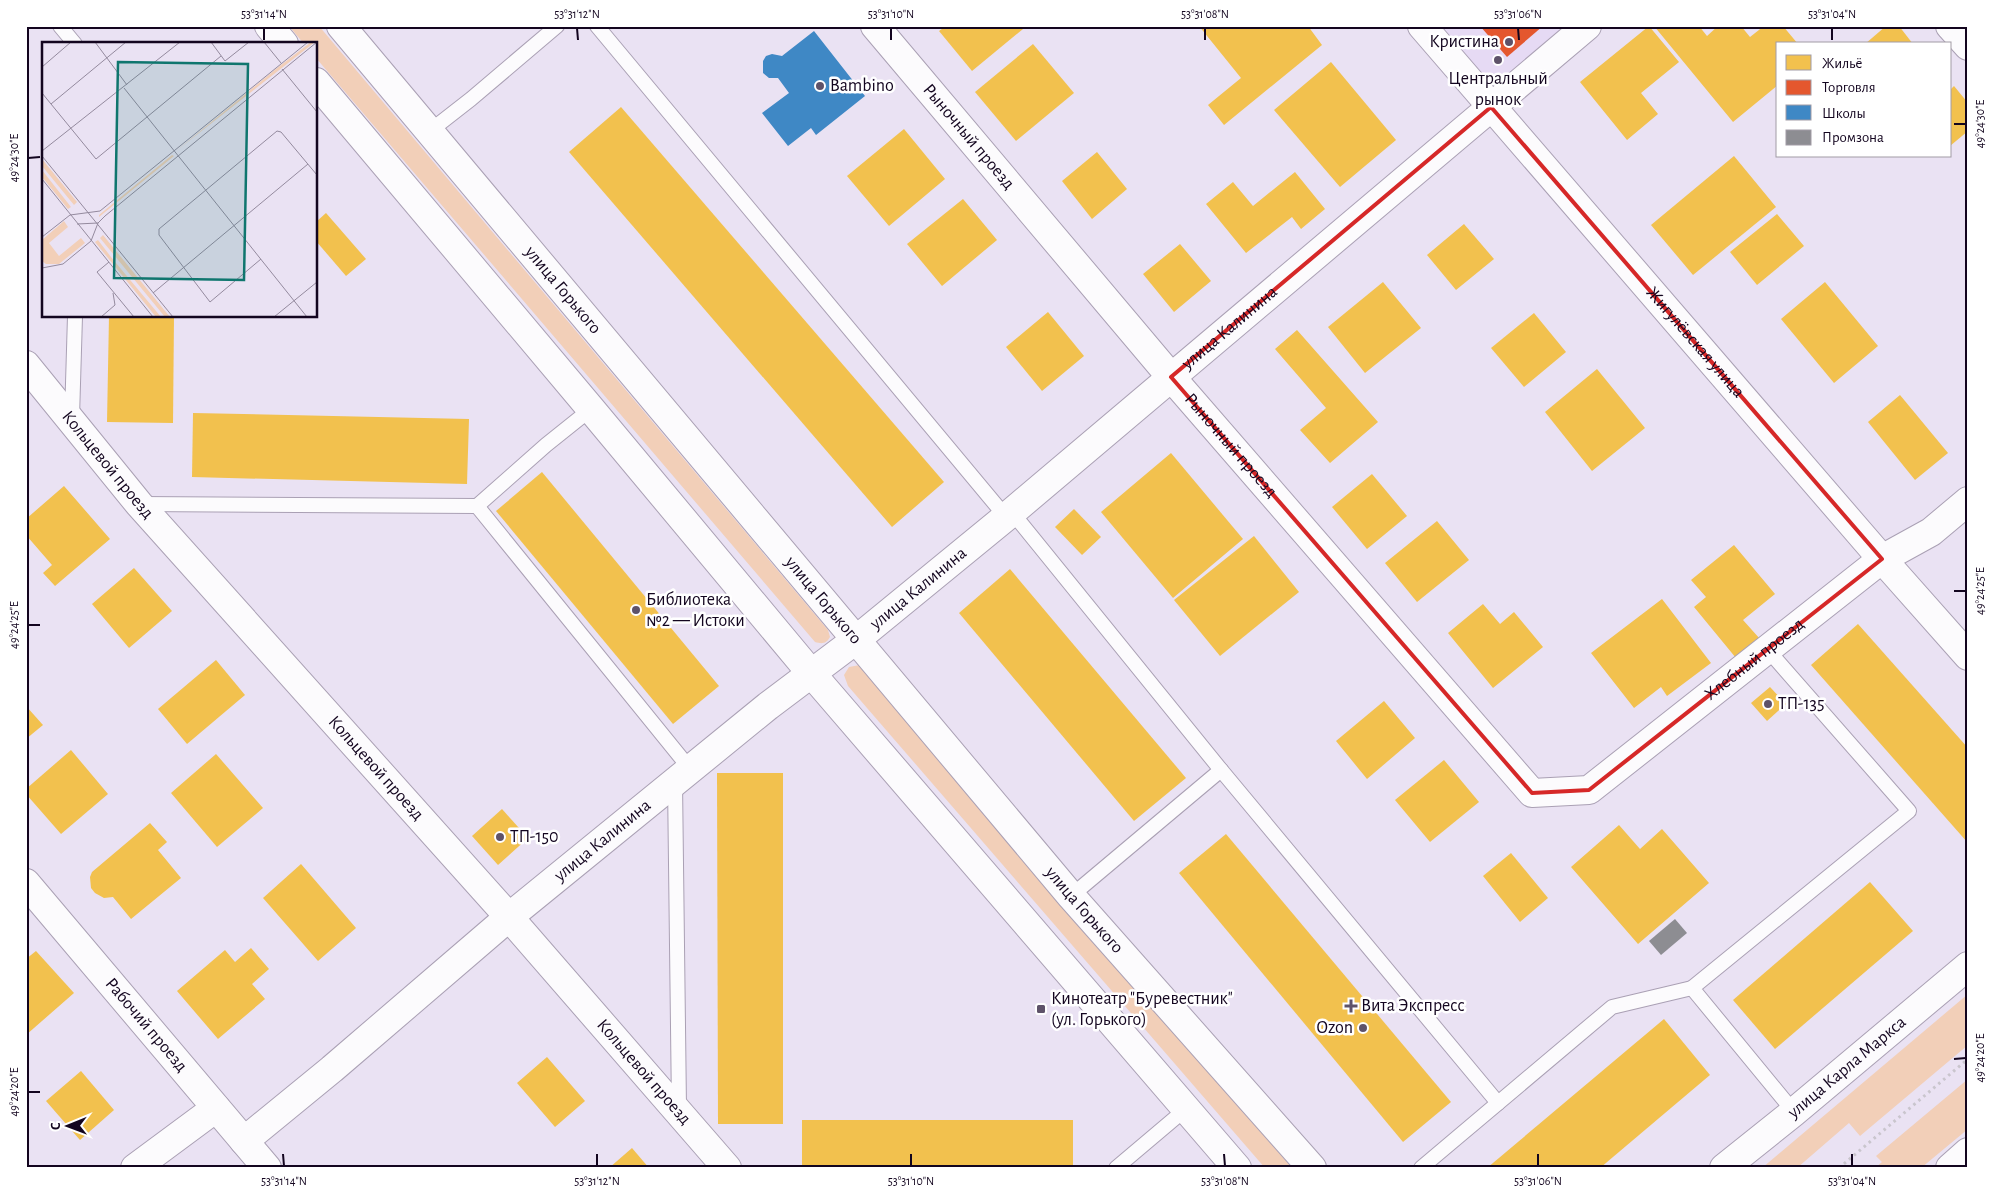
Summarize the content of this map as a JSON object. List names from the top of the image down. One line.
{"streets":{"street":["Рыночный проезд","улица Горького","улица Калинина","Жигулёвская улица","Кольцевой проезд","Хлебный проезд","Рабочий проезд","улица Карла Маркса"]},"crossings":[["Рыночный проезд","улица Калинина"],["Рыночный проезд","Хлебный проезд"],["улица Горького","улица Калинина"],["улица Калинина","Жигулёвская улица"],["улица Калинина","Кольцевой проезд"],["улица Калинина","Рабочий проезд"],["Жигулёвская улица","Хлебный проезд"]],"places":{"other":["Кристина","Центральный рынок","Bambino","Библиотека №2 — Истоки","ТП-135","ТП-150","Ozon"],"health":["Вита Экспресс"],"transit":["Кинотеатр \"Буревестник\" (ул. Горького)"]},"legend":["Жильё","Торговля","Школы","Промзона"],"north":"left","coordinates":["53°31'14\"N","53°31'12\"N","53°31'10\"N","53°31'08\"N","53°31'06\"N","53°31'04\"N","49°24'30\"E","49°24'25\"E","49°24'20\"E"]}
